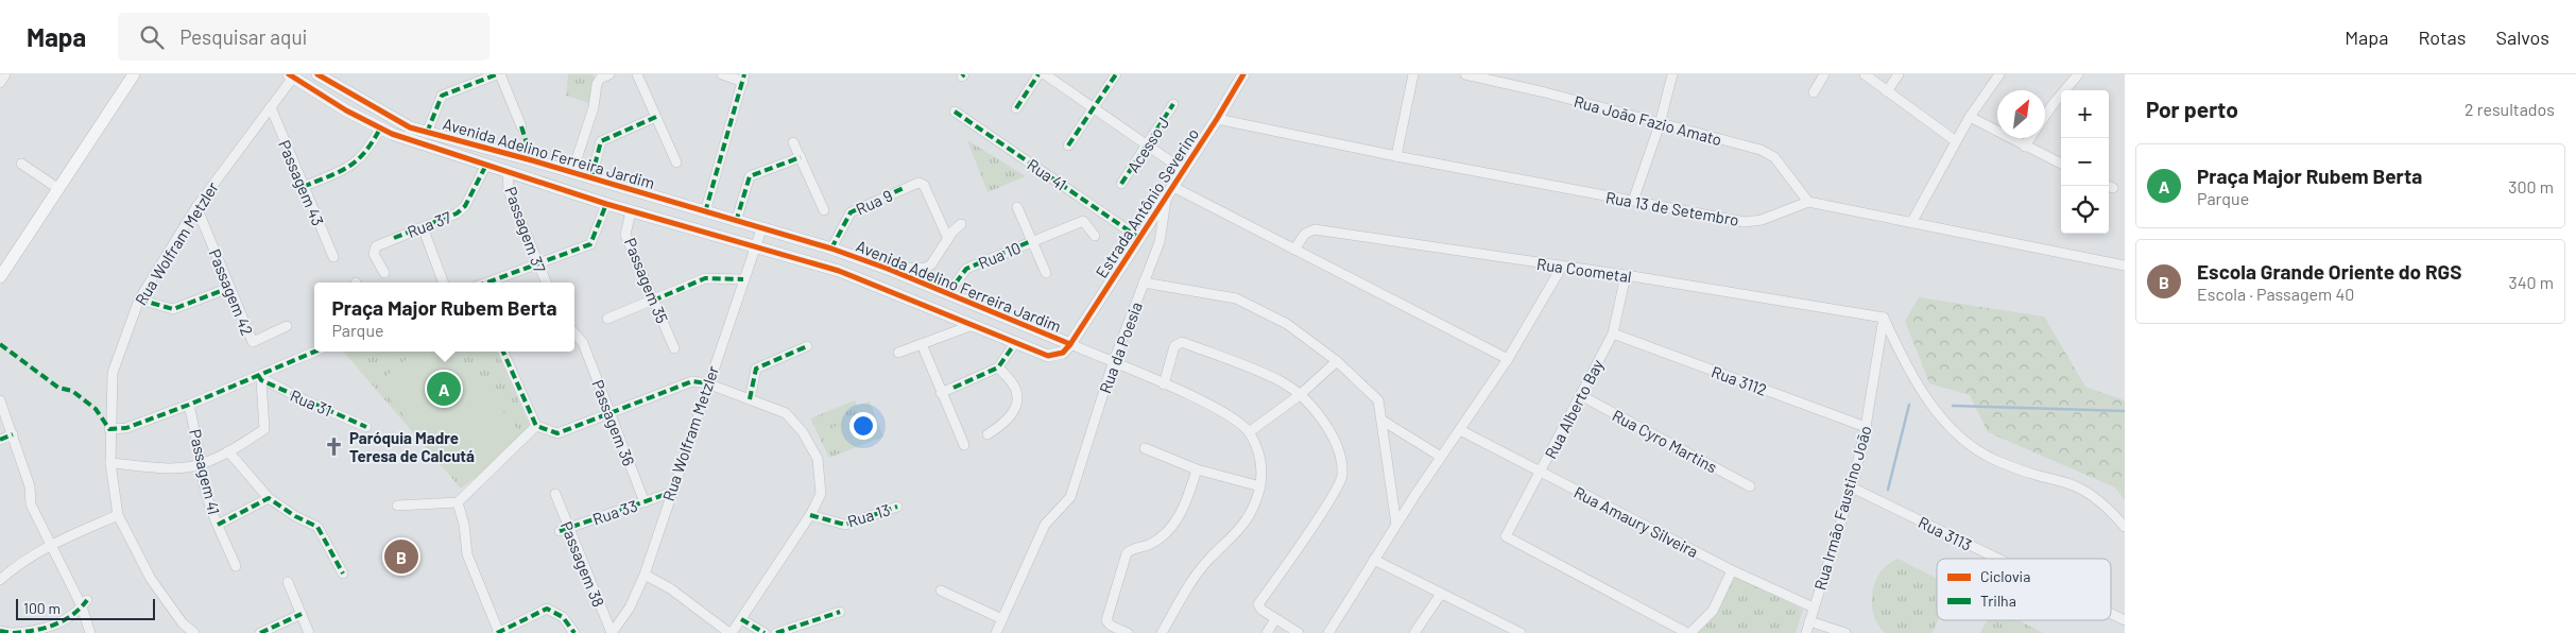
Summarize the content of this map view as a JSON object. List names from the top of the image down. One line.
{"streets":{"main road":["Avenida Adelino Ferreira Jardim","Estrada Antônio Severino"],"street":["Rua João Fazio Amato","Acesso J","Rua 41","Passagem 43","Rua 9","Rua 13 de Setembro","Rua 37","Passagem 37","Rua Wolfram Metzler","Rua 10","Rua Coometal","Passagem 35","Passagem 42","Rua da Poesia","Rua 3112","Rua 31","Rua Alberto Bay","Passagem 36","Rua Cyro Martins","Passagem 41","Rua Irmão Faustino João","Rua 33","Rua 13","Rua Amaury Silveira","Rua 3113","Passagem 38"]},"crossings":[["Rua João Fazio Amato","Rua 13 de Setembro"],["Avenida Adelino Ferreira Jardim","Rua 9"],["Avenida Adelino Ferreira Jardim","Estrada Antônio Severino"],["Avenida Adelino Ferreira Jardim","Rua 37"],["Avenida Adelino Ferreira Jardim","Passagem 37"],["Avenida Adelino Ferreira Jardim","Rua Wolfram Metzler"],["Avenida Adelino Ferreira Jardim","Rua 10"],["Avenida Adelino Ferreira Jardim","Passagem 35"],["Avenida Adelino Ferreira Jardim","Rua da Poesia"],["Rua 41","Estrada Antônio Severino"],["Passagem 43","Rua Wolfram Metzler"],["Estrada Antônio Severino","Rua 13 de Setembro"],["Estrada Antônio Severino","Rua Coometal"],["Estrada Antônio Severino","Rua da Poesia"],["Rua Wolfram Metzler","Passagem 42"],["Rua Wolfram Metzler","Rua 33"],["Rua Wolfram Metzler","Passagem 38"],["Rua Coometal","Rua Alberto Bay"],["Rua Coometal","Rua Irmão Faustino João"],["Rua 3112","Rua Alberto Bay"],["Rua 3112","Rua Irmão Faustino João"],["Rua Alberto Bay","Rua Cyro Martins"],["Rua Alberto Bay","Rua Amaury Silveira"],["Passagem 36","Rua 33"],["Rua Irmão Faustino João","Rua Amaury Silveira"],["Rua Irmão Faustino João","Rua 3113"],["Rua 33","Passagem 38"]],"places":{"church":["Paróquia Madre Teresa de Calcutá"]},"legend":["Ciclovia","Trilha"],"scale_bar":"100 m","north":"top right","page":{"header":"Mapa","search":"Pesquisar aqui","nav":["Mapa","Rotas","Salvos"],"heading":["Por perto","2 resultados"],"map_buttons":["+","−"],"list":[{"mark":"A","name":"Praça Major Rubem Berta","note":"Parque","value":"300 m"},{"mark":"B","name":"Escola Grande Oriente do RGS","note":"Escola · Passagem 40","value":"340 m"}],"popup":["Praça Major Rubem Berta","Parque"],"pins":["A","B"],"scale":"100 m"}}
